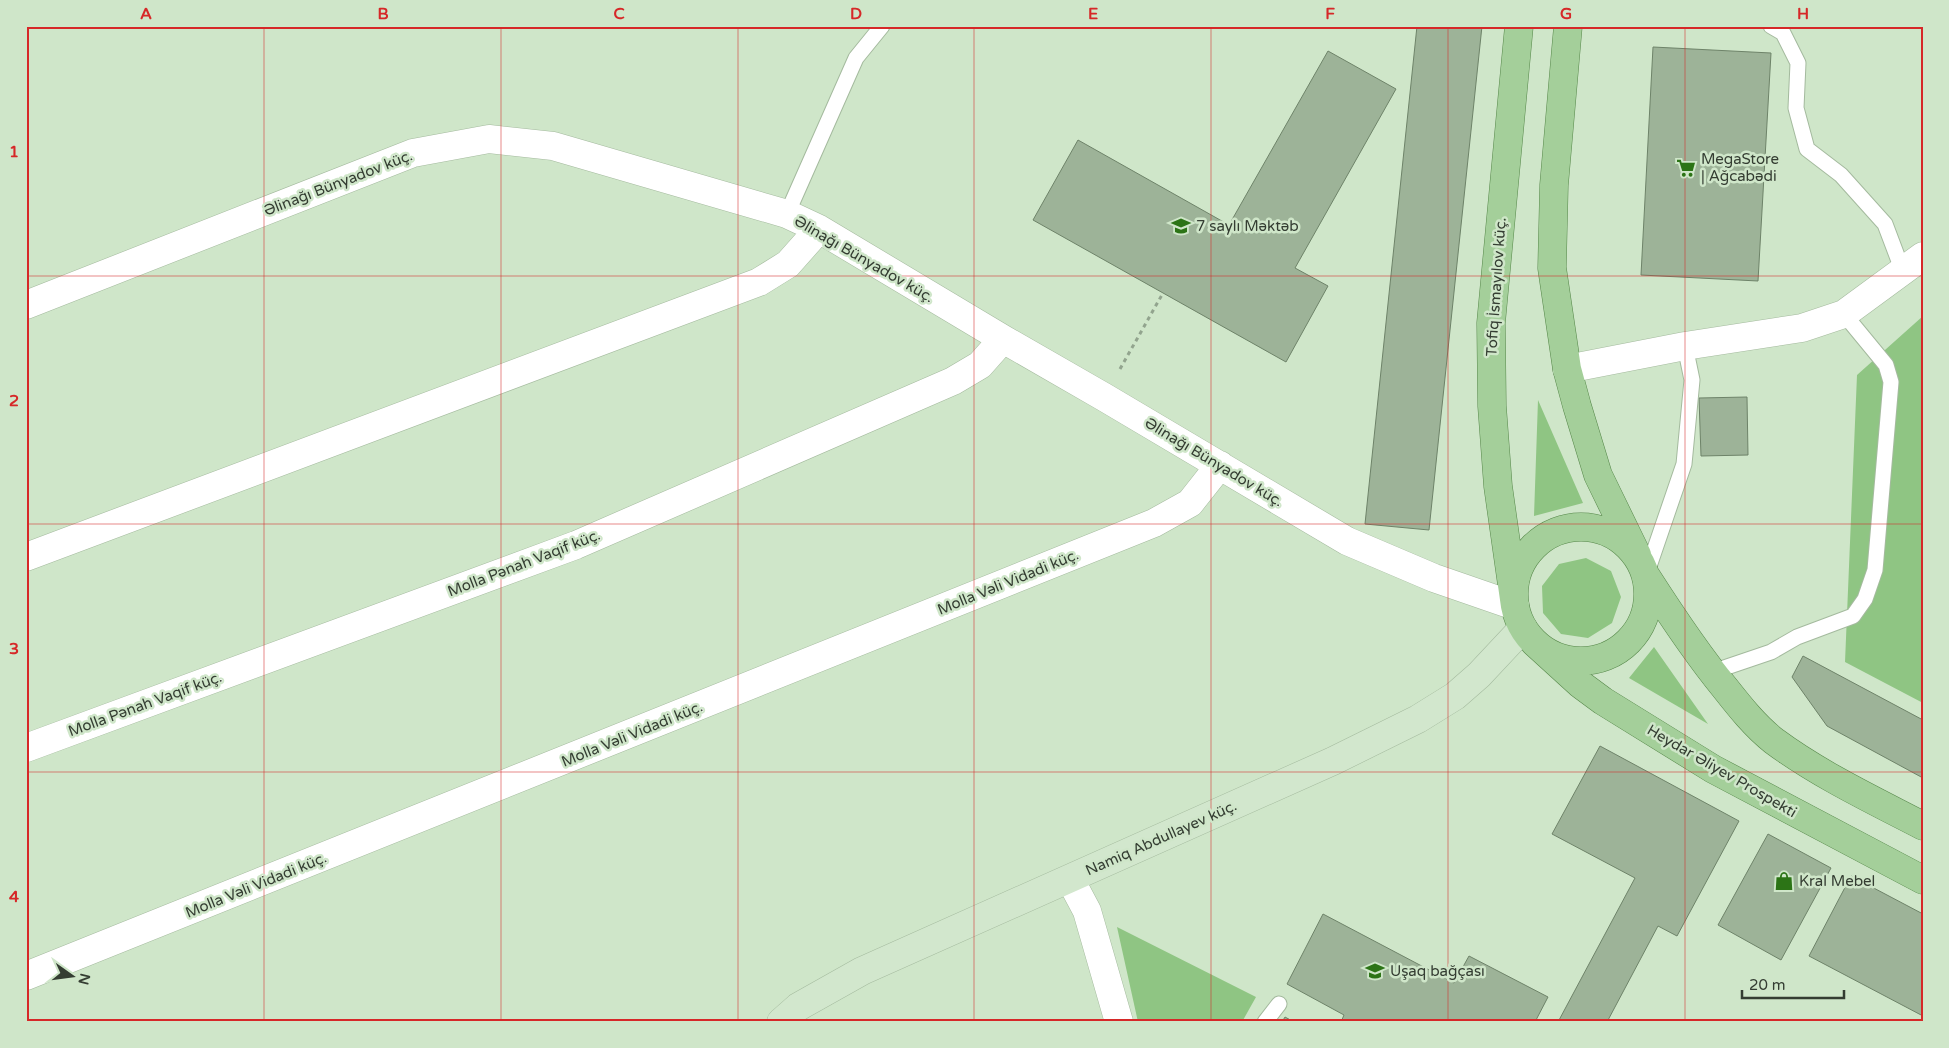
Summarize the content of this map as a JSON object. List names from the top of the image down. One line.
{"streets":{"main road":["Tofiq İsmayılov küç.","Heydar Əliyev Prospekti"],"street":["Əlinağı Bünyadov küç.","Molla Pənah Vaqif küç.","Molla Vəli Vidadi küç.","Namiq Abdullayev küç."]},"crossings":[["Əlinağı Bünyadov küç.","Tofiq İsmayılov küç."],["Əlinağı Bünyadov küç.","Molla Pənah Vaqif küç."],["Əlinağı Bünyadov küç.","Molla Vəli Vidadi küç."],["Əlinağı Bünyadov küç.","Heydar Əliyev Prospekti"],["Əlinağı Bünyadov küç.","Namiq Abdullayev küç."],["Tofiq İsmayılov küç.","Heydar Əliyev Prospekti"],["Tofiq İsmayılov küç.","Namiq Abdullayev küç."],["Heydar Əliyev Prospekti","Namiq Abdullayev küç."]],"places":{"supermarket":["MegaStore | Ağcabədi"],"school or university":["7 saylı Məktəb","Uşaq bağçası"],"shop":["Kral Mebel"]},"scale_bar":"20 m","north":"right","grid":{"columns":["A","B","C","D","E","F","G","H"],"rows":["1","2","3","4"]}}
